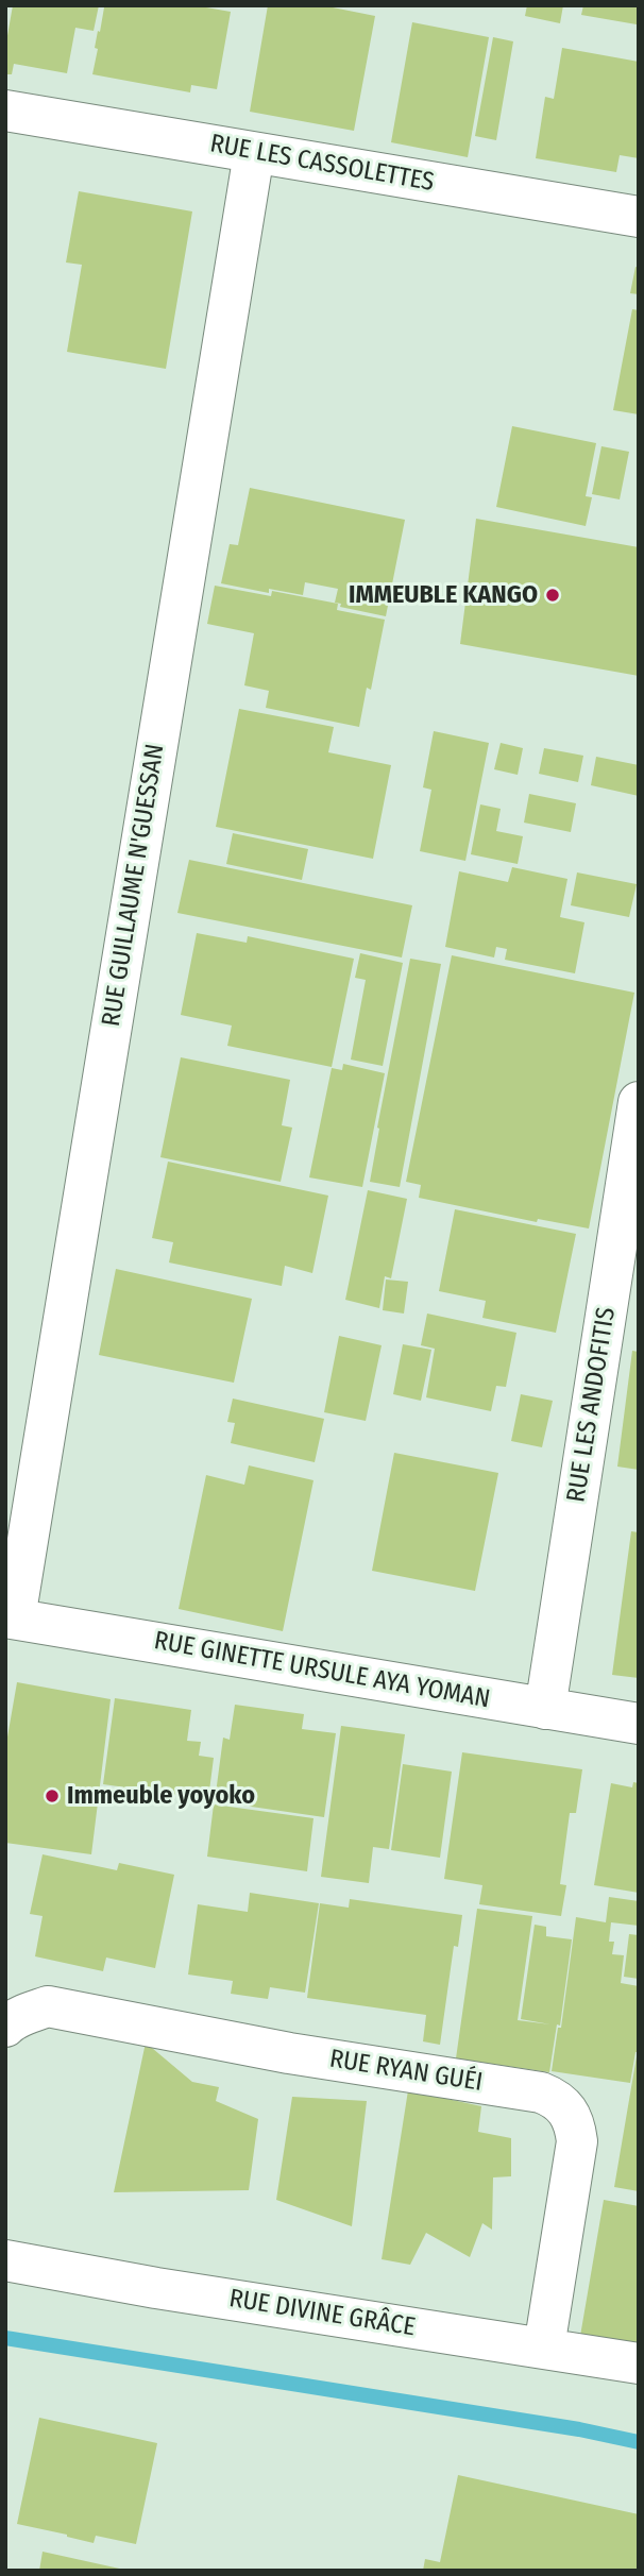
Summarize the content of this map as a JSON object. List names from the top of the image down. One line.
{"streets":{"street":["RUE LES CASSOLETTES","RUE GUILLAUME N'GUESSAN","RUE LES ANDOFITIS","RUE GINETTE URSULE AYA YOMAN","RUE RYAN GUÉI","RUE DIVINE GRÂCE"]},"crossings":[["RUE LES CASSOLETTES","RUE GUILLAUME N'GUESSAN"],["RUE GUILLAUME N'GUESSAN","RUE GINETTE URSULE AYA YOMAN"],["RUE LES ANDOFITIS","RUE GINETTE URSULE AYA YOMAN"],["RUE RYAN GUÉI","RUE DIVINE GRÂCE"]],"places":["IMMEUBLE KANGO","Immeuble yoyoko"]}
